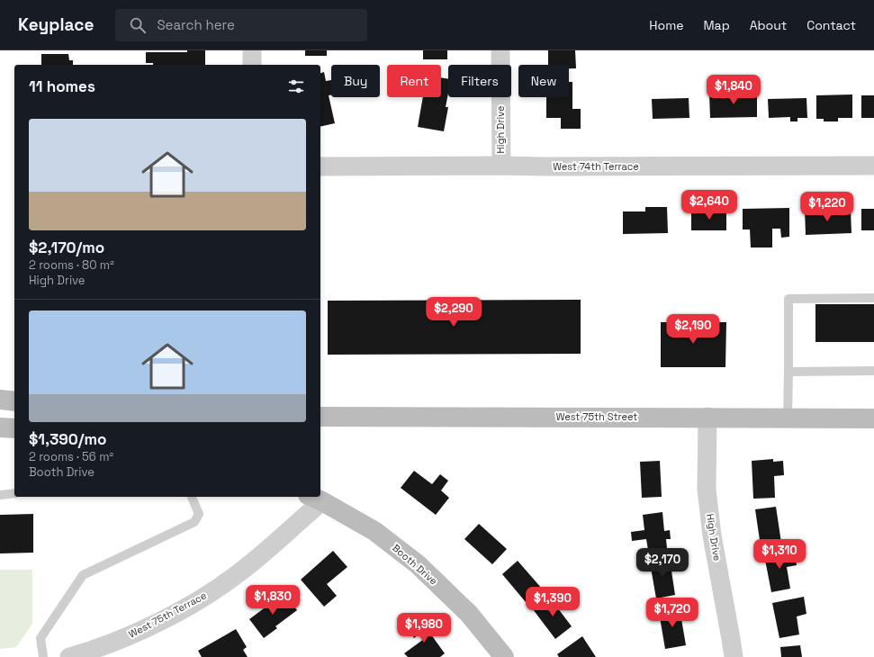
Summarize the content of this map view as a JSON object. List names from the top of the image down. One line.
{"streets":{"main road":["West 75th Street","Booth Drive"],"street":["High Drive","West 74th Terrace","West 75th Terrace"]},"crossings":[["High Drive","West 74th Terrace"],["High Drive","West 75th Street"],["Booth Drive","West 75th Terrace"]],"page":{"header":"Keyplace","search":"Search here","nav":["Home","Map","About","Contact"],"chip":["Buy","Rent","Filters","New"],"heading":"11 homes","price":["$1,840","$2,640","$1,220","$2,290","$2,190","$1,310","$2,170","$1,830","$1,390","$1,720","$1,980"],"list":[{"name":"$2,170/mo","note":"2 rooms · 80 m² · High Drive"},{"name":"$1,390/mo","note":"2 rooms · 56 m² · Booth Drive"}]}}
